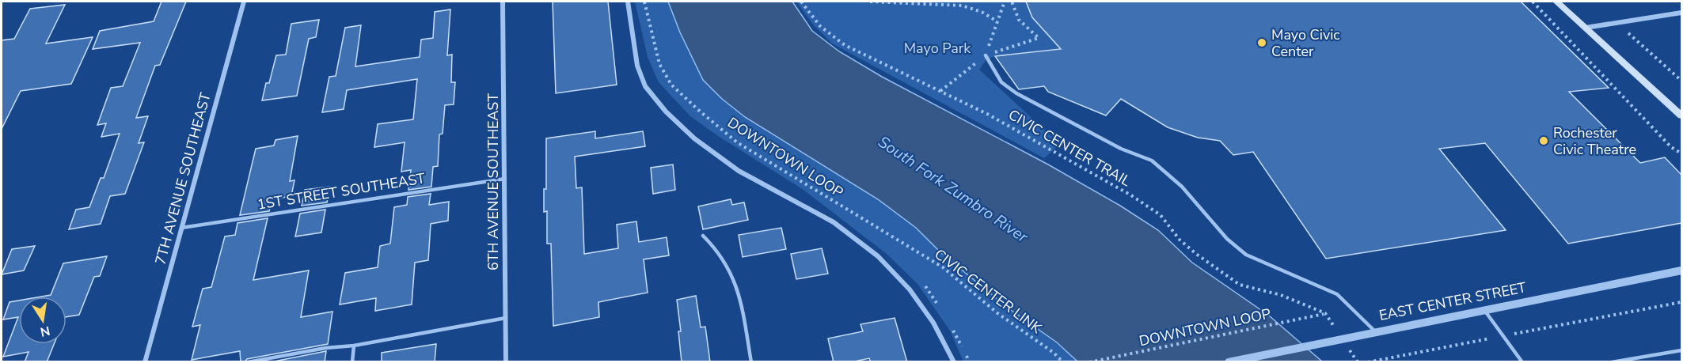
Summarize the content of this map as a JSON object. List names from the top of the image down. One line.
{"streets":{"street":["7TH AVENUE SOUTHEAST","6TH AVENUE SOUTHEAST","EAST CENTER STREET"],"lane":["1ST STREET SOUTHEAST"],"path":["CIVIC CENTER TRAIL","DOWNTOWN LOOP","CIVIC CENTER LINK"]},"crossings":[["CIVIC CENTER TRAIL","DOWNTOWN LOOP"],["DOWNTOWN LOOP","CIVIC CENTER LINK"],["7TH AVENUE SOUTHEAST","1ST STREET SOUTHEAST"],["6TH AVENUE SOUTHEAST","1ST STREET SOUTHEAST"]],"water":["South Fork Zumbro River"],"parks":["Mayo Park"],"places":["Mayo Civic Center","Rochester Civic Theatre"],"north":"bottom"}
